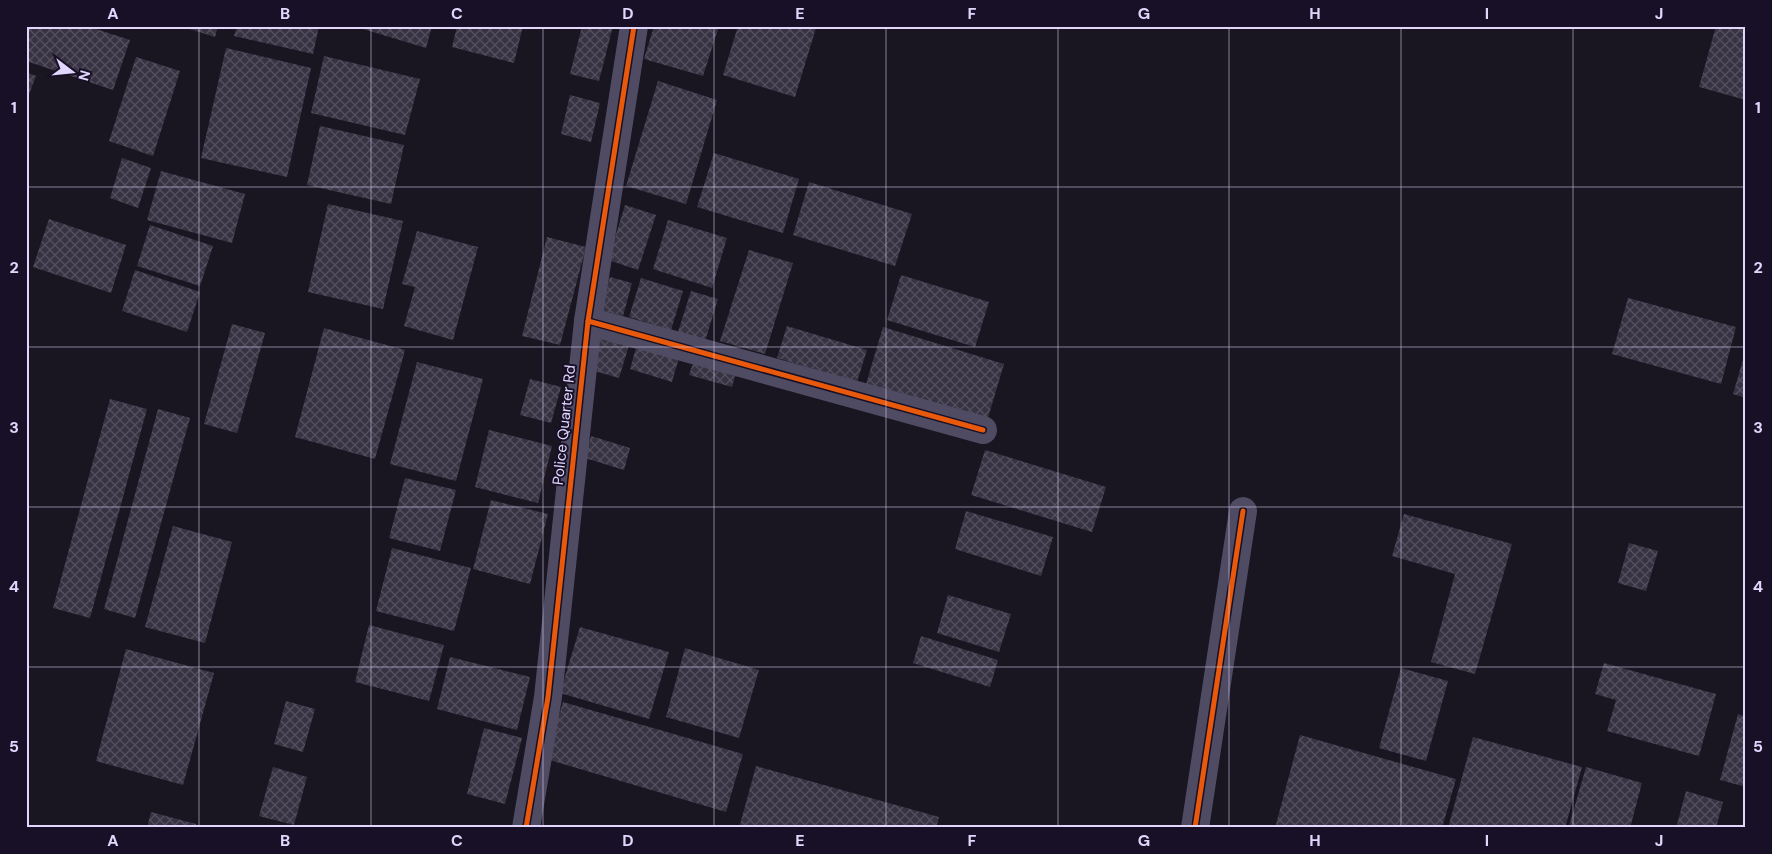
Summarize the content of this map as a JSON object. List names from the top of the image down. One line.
{"streets":{"street":["Police Quarter Rd"]},"north":"right","grid":{"columns":["A","B","C","D","E","F","G","H","I","J"],"rows":["1","2","3","4","5"]}}
